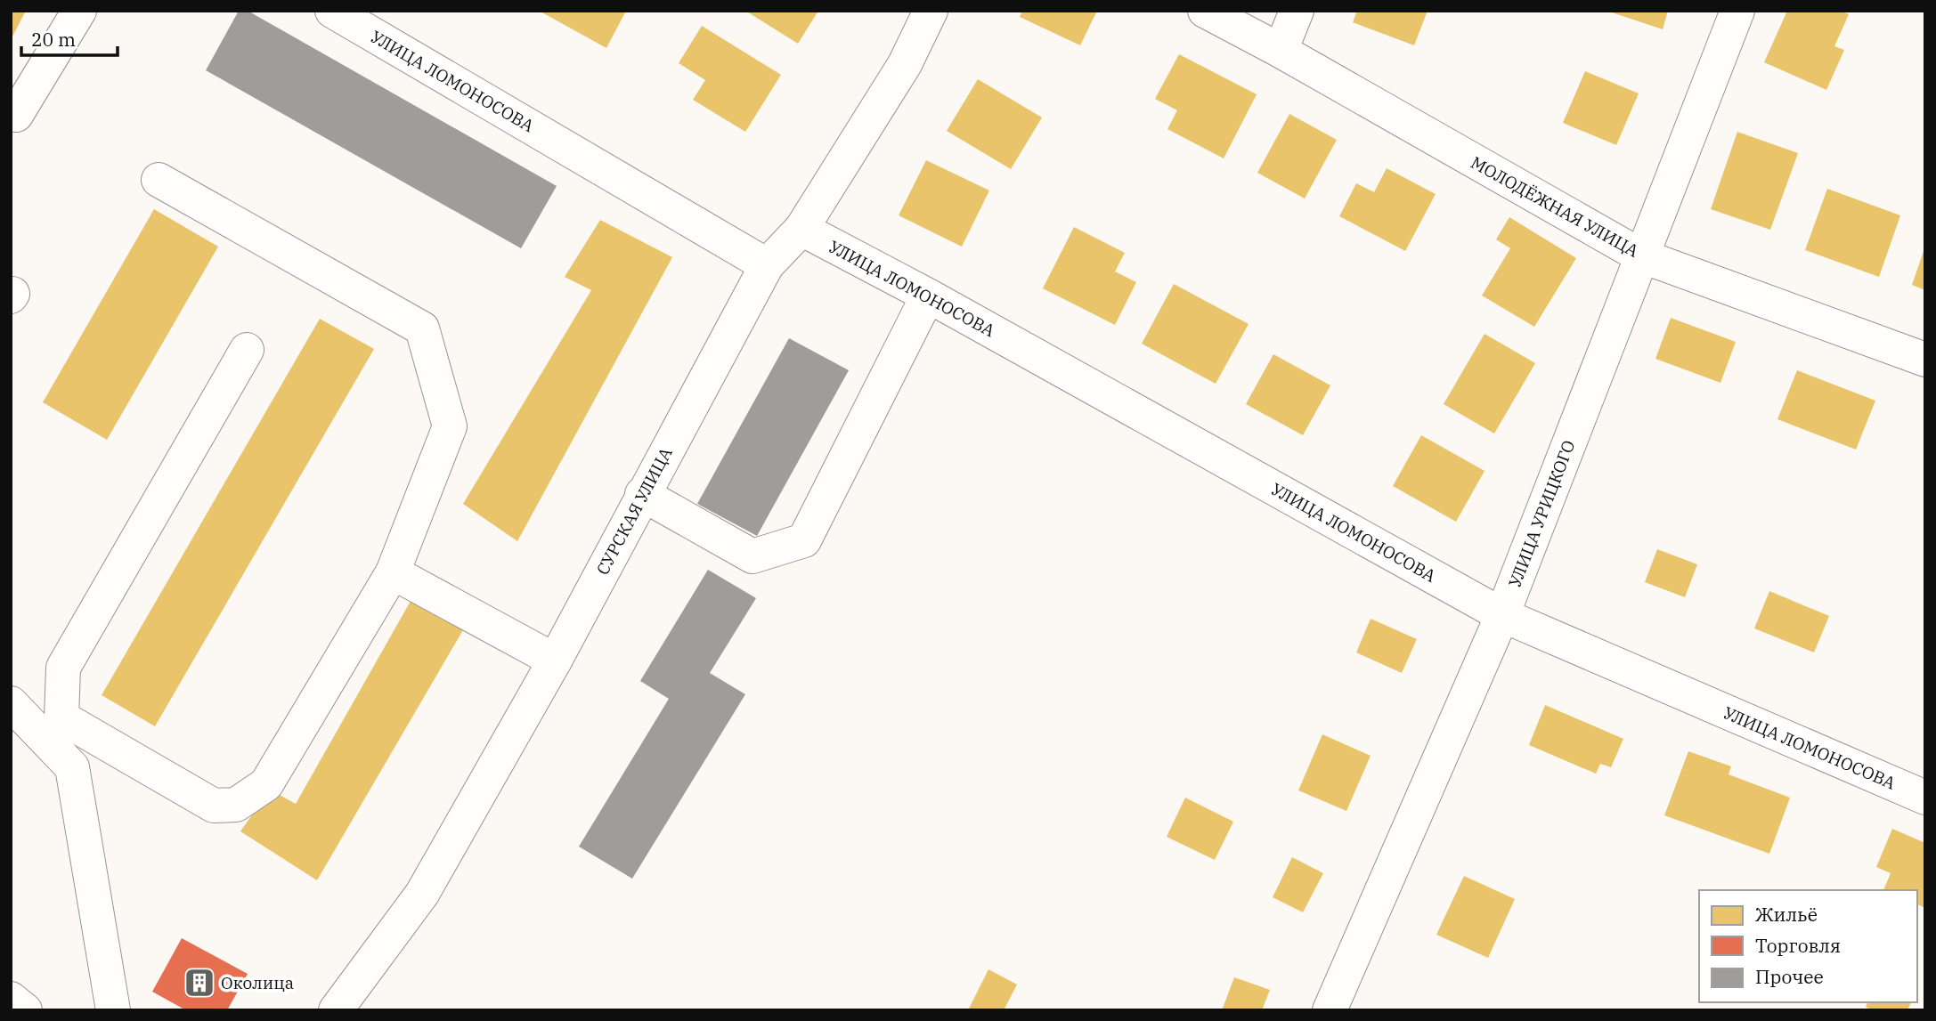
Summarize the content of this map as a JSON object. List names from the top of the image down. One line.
{"streets":{"street":["УЛИЦА ЛОМОНОСОВА","МОЛОДЁЖНАЯ УЛИЦА","СУРСКАЯ УЛИЦА","УЛИЦА УРИЦКОГО"]},"crossings":[["УЛИЦА ЛОМОНОСОВА","СУРСКАЯ УЛИЦА"],["УЛИЦА ЛОМОНОСОВА","УЛИЦА УРИЦКОГО"],["МОЛОДЁЖНАЯ УЛИЦА","УЛИЦА УРИЦКОГО"]],"places":{"building":["Околица"]},"legend":["Жильё","Торговля","Прочее"],"scale_bar":"20 m"}
